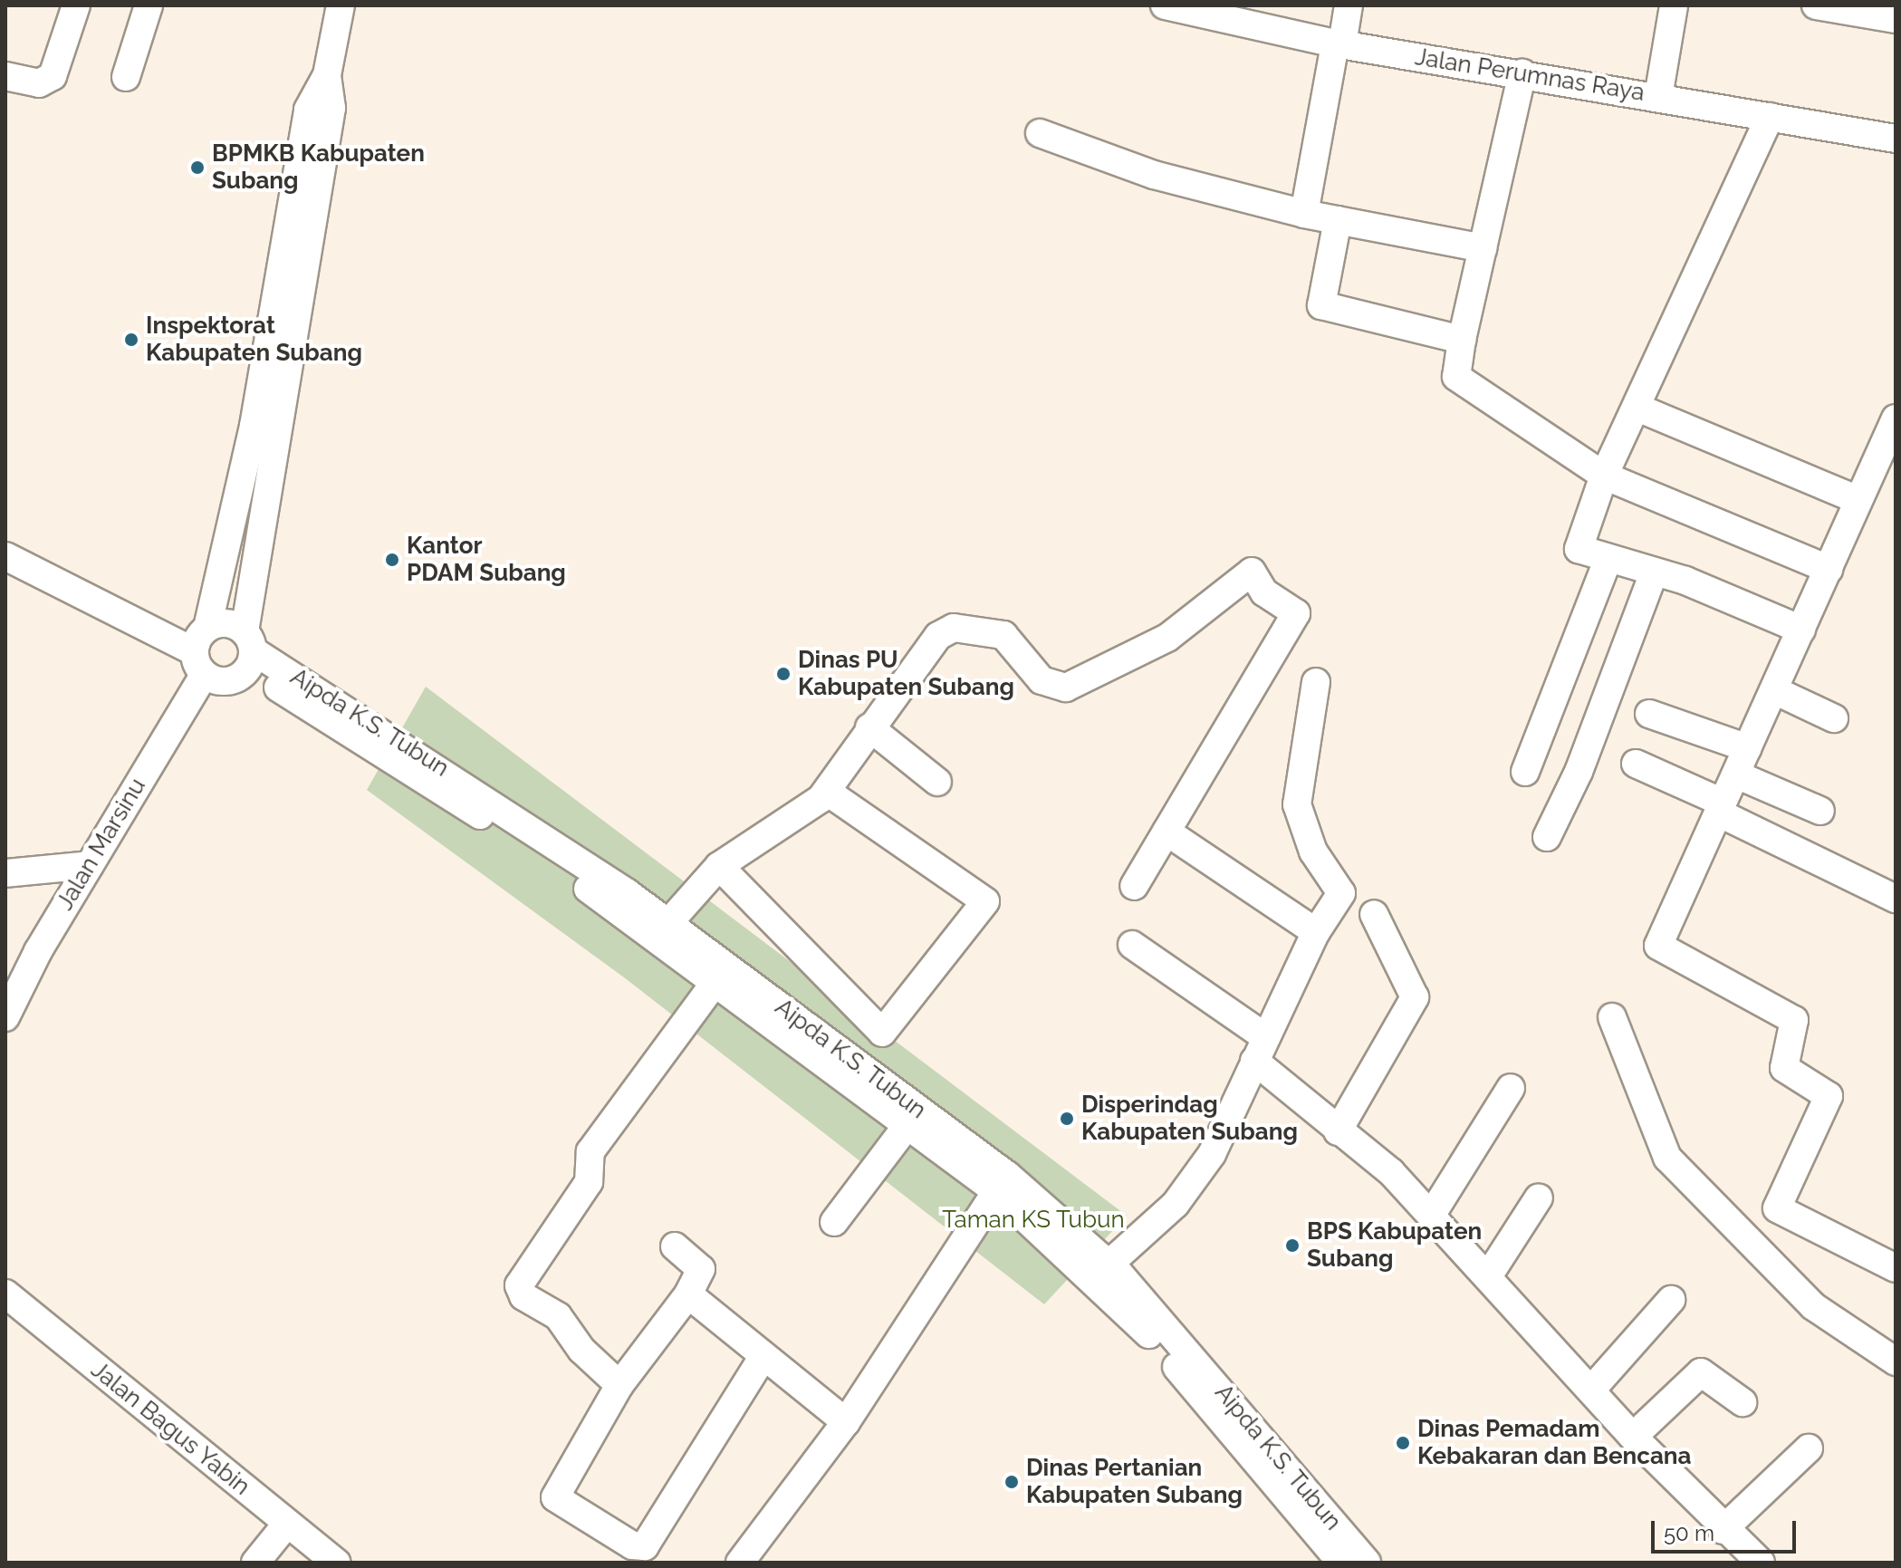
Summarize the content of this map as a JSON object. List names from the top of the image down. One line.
{"streets":{"street":["Jalan Perumnas Raya","Aipda K.S. Tubun","Jalan Marsinu","Jalan Bagus Yabin"]},"parks":["Taman KS Tubun"],"places":["BPMKB Kabupaten Subang","Inspektorat Kabupaten Subang","Kantor PDAM Subang","Dinas PU Kabupaten Subang","Disperindag Kabupaten Subang","BPS Kabupaten Subang","Dinas Pemadam Kebakaran dan Bencana","Dinas Pertanian Kabupaten Subang"],"scale_bar":"50 m"}
